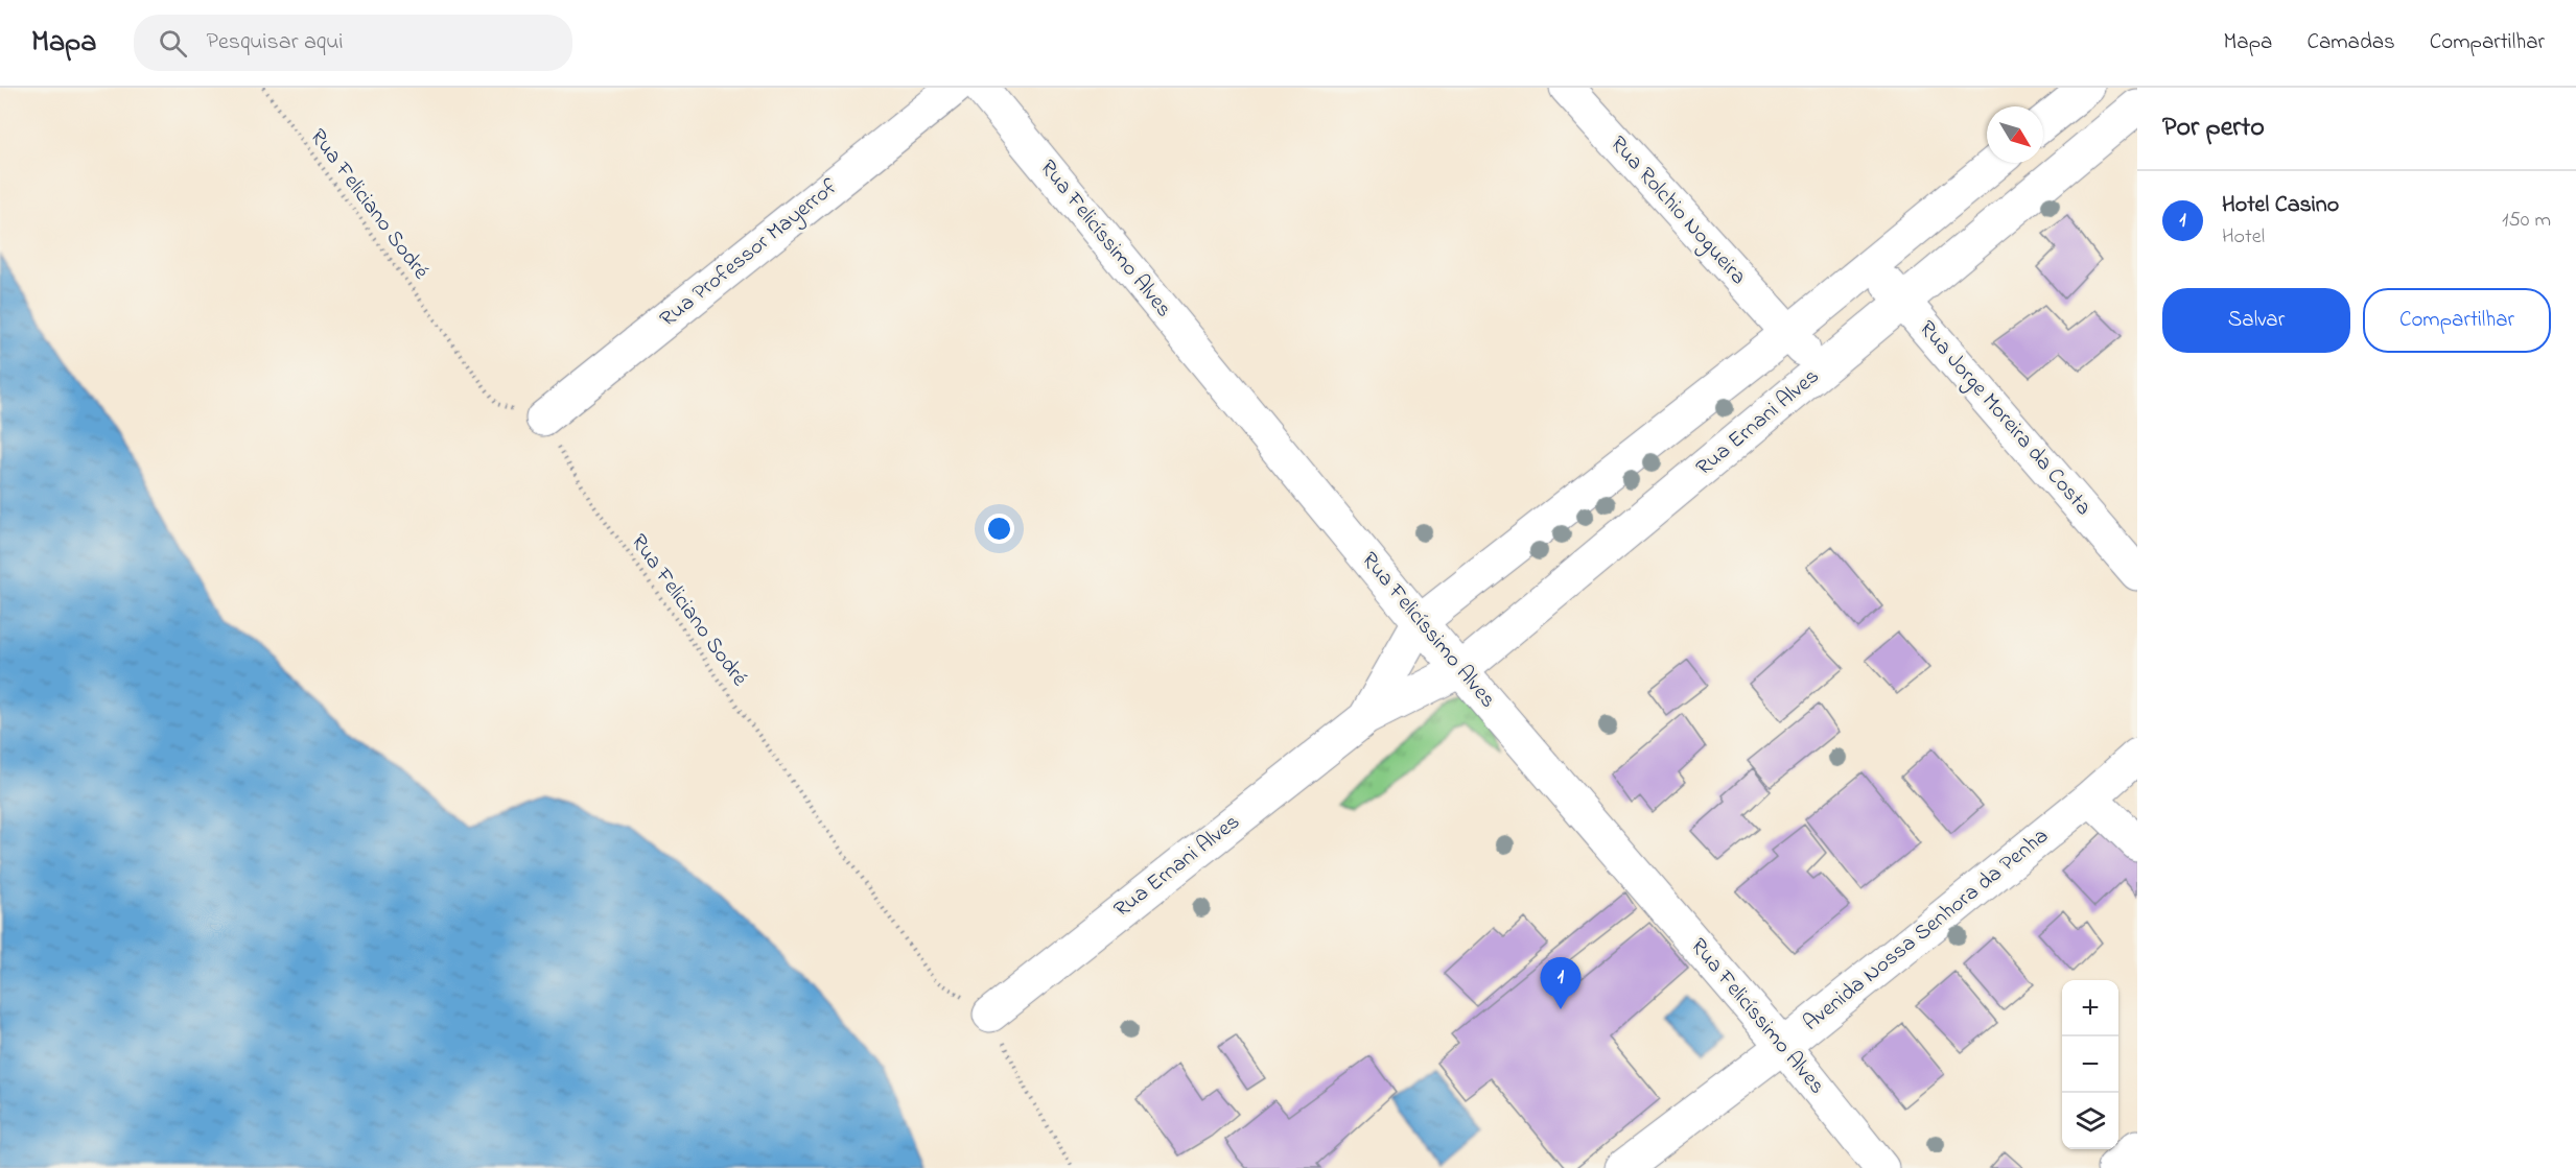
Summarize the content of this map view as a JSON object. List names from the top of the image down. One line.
{"streets":{"street":["Rua Rolchio Nogueira","Rua Felicíssimo Alves","Rua Professor Mayerrof","Rua Jorge Moreira da Costa","Rua Ernani Alves","Avenida Nossa Senhora da Penha"],"path":["Rua Feliciano Sodré"]},"crossings":[["Rua Feliciano Sodré","Rua Professor Mayerrof"],["Rua Feliciano Sodré","Rua Ernani Alves"],["Rua Rolchio Nogueira","Rua Ernani Alves"],["Rua Felicíssimo Alves","Rua Ernani Alves"],["Rua Felicíssimo Alves","Avenida Nossa Senhora da Penha"],["Rua Jorge Moreira da Costa","Rua Ernani Alves"]],"north":"bottom right","page":{"header":"Mapa","search":"Pesquisar aqui","nav":["Mapa","Camadas","Compartilhar"],"heading":"Por perto","list":[{"mark":"1","name":"Hotel Casino","note":"Hotel","value":"150 m"}],"buttons":["Salvar","Compartilhar"],"pins":"1","map_buttons":["+","−"]}}
